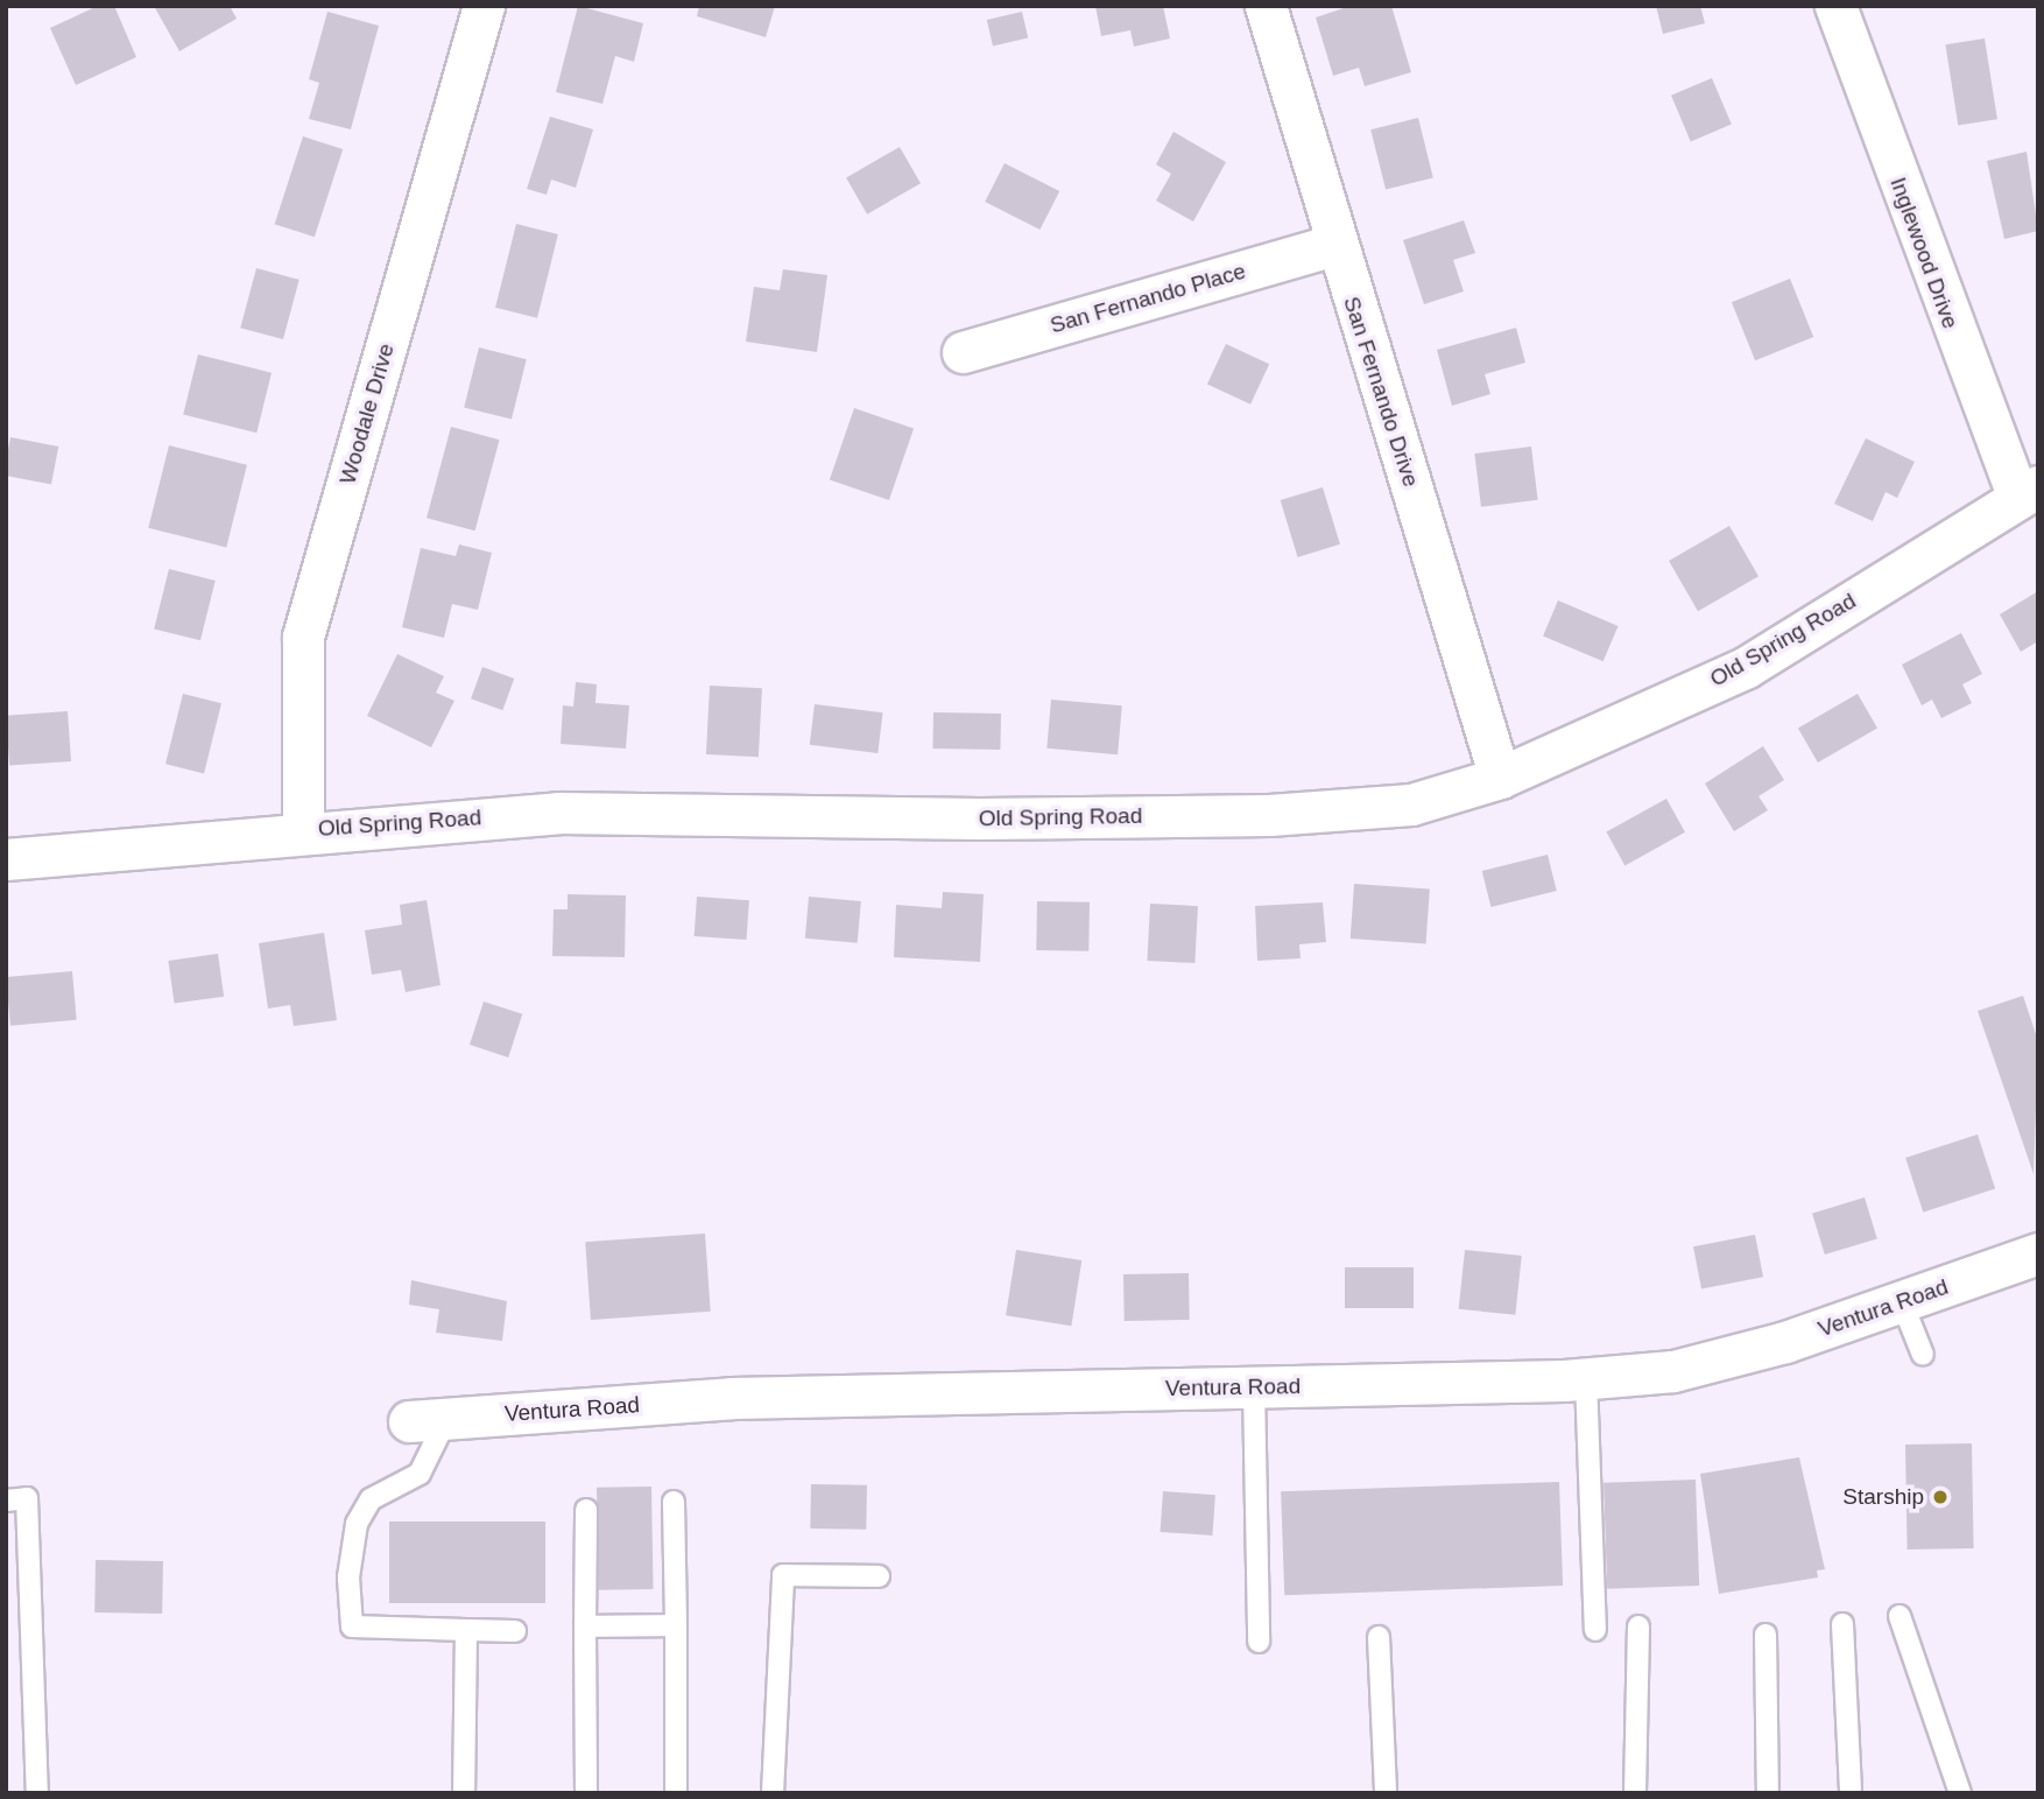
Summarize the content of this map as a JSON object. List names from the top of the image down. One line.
{"streets":{"street":["Inglewood Drive","San Fernando Place","San Fernando Drive","Woodale Drive","Old Spring Road","Ventura Road"]},"crossings":[["Inglewood Drive","Old Spring Road"],["San Fernando Place","San Fernando Drive"],["San Fernando Drive","Old Spring Road"],["Woodale Drive","Old Spring Road"]],"places":["Starship"]}
